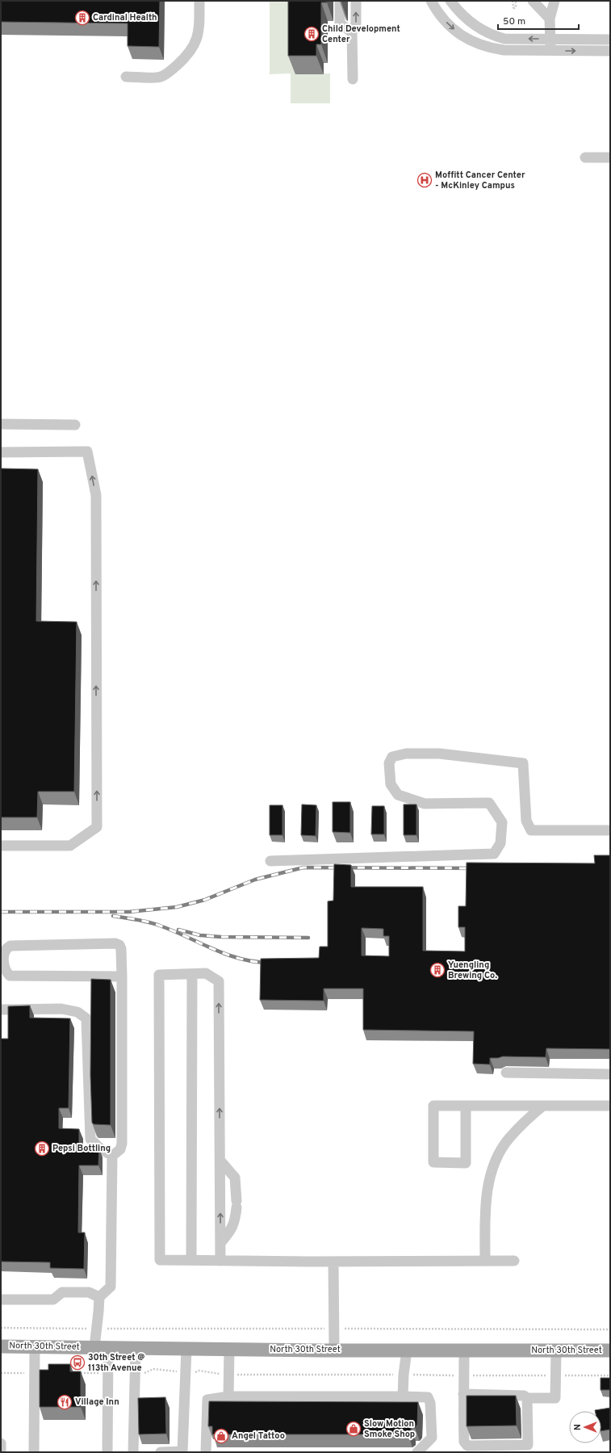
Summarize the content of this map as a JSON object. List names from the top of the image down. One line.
{"streets":{"main road":["North 30th Street"]},"places":{"building":["Cardinal Health","Child Development Center","Yuengling Brewing Co.","Pepsi Bottling"],"hospital":["Moffitt Cancer Center - McKinley Campus"],"bus stop":["30th Street @ 113th Avenue"],"restaurant":["Village Inn"],"shop":["Slow Motion Smoke Shop","Angel Tattoo"]},"scale_bar":"50 m","north":"left"}
